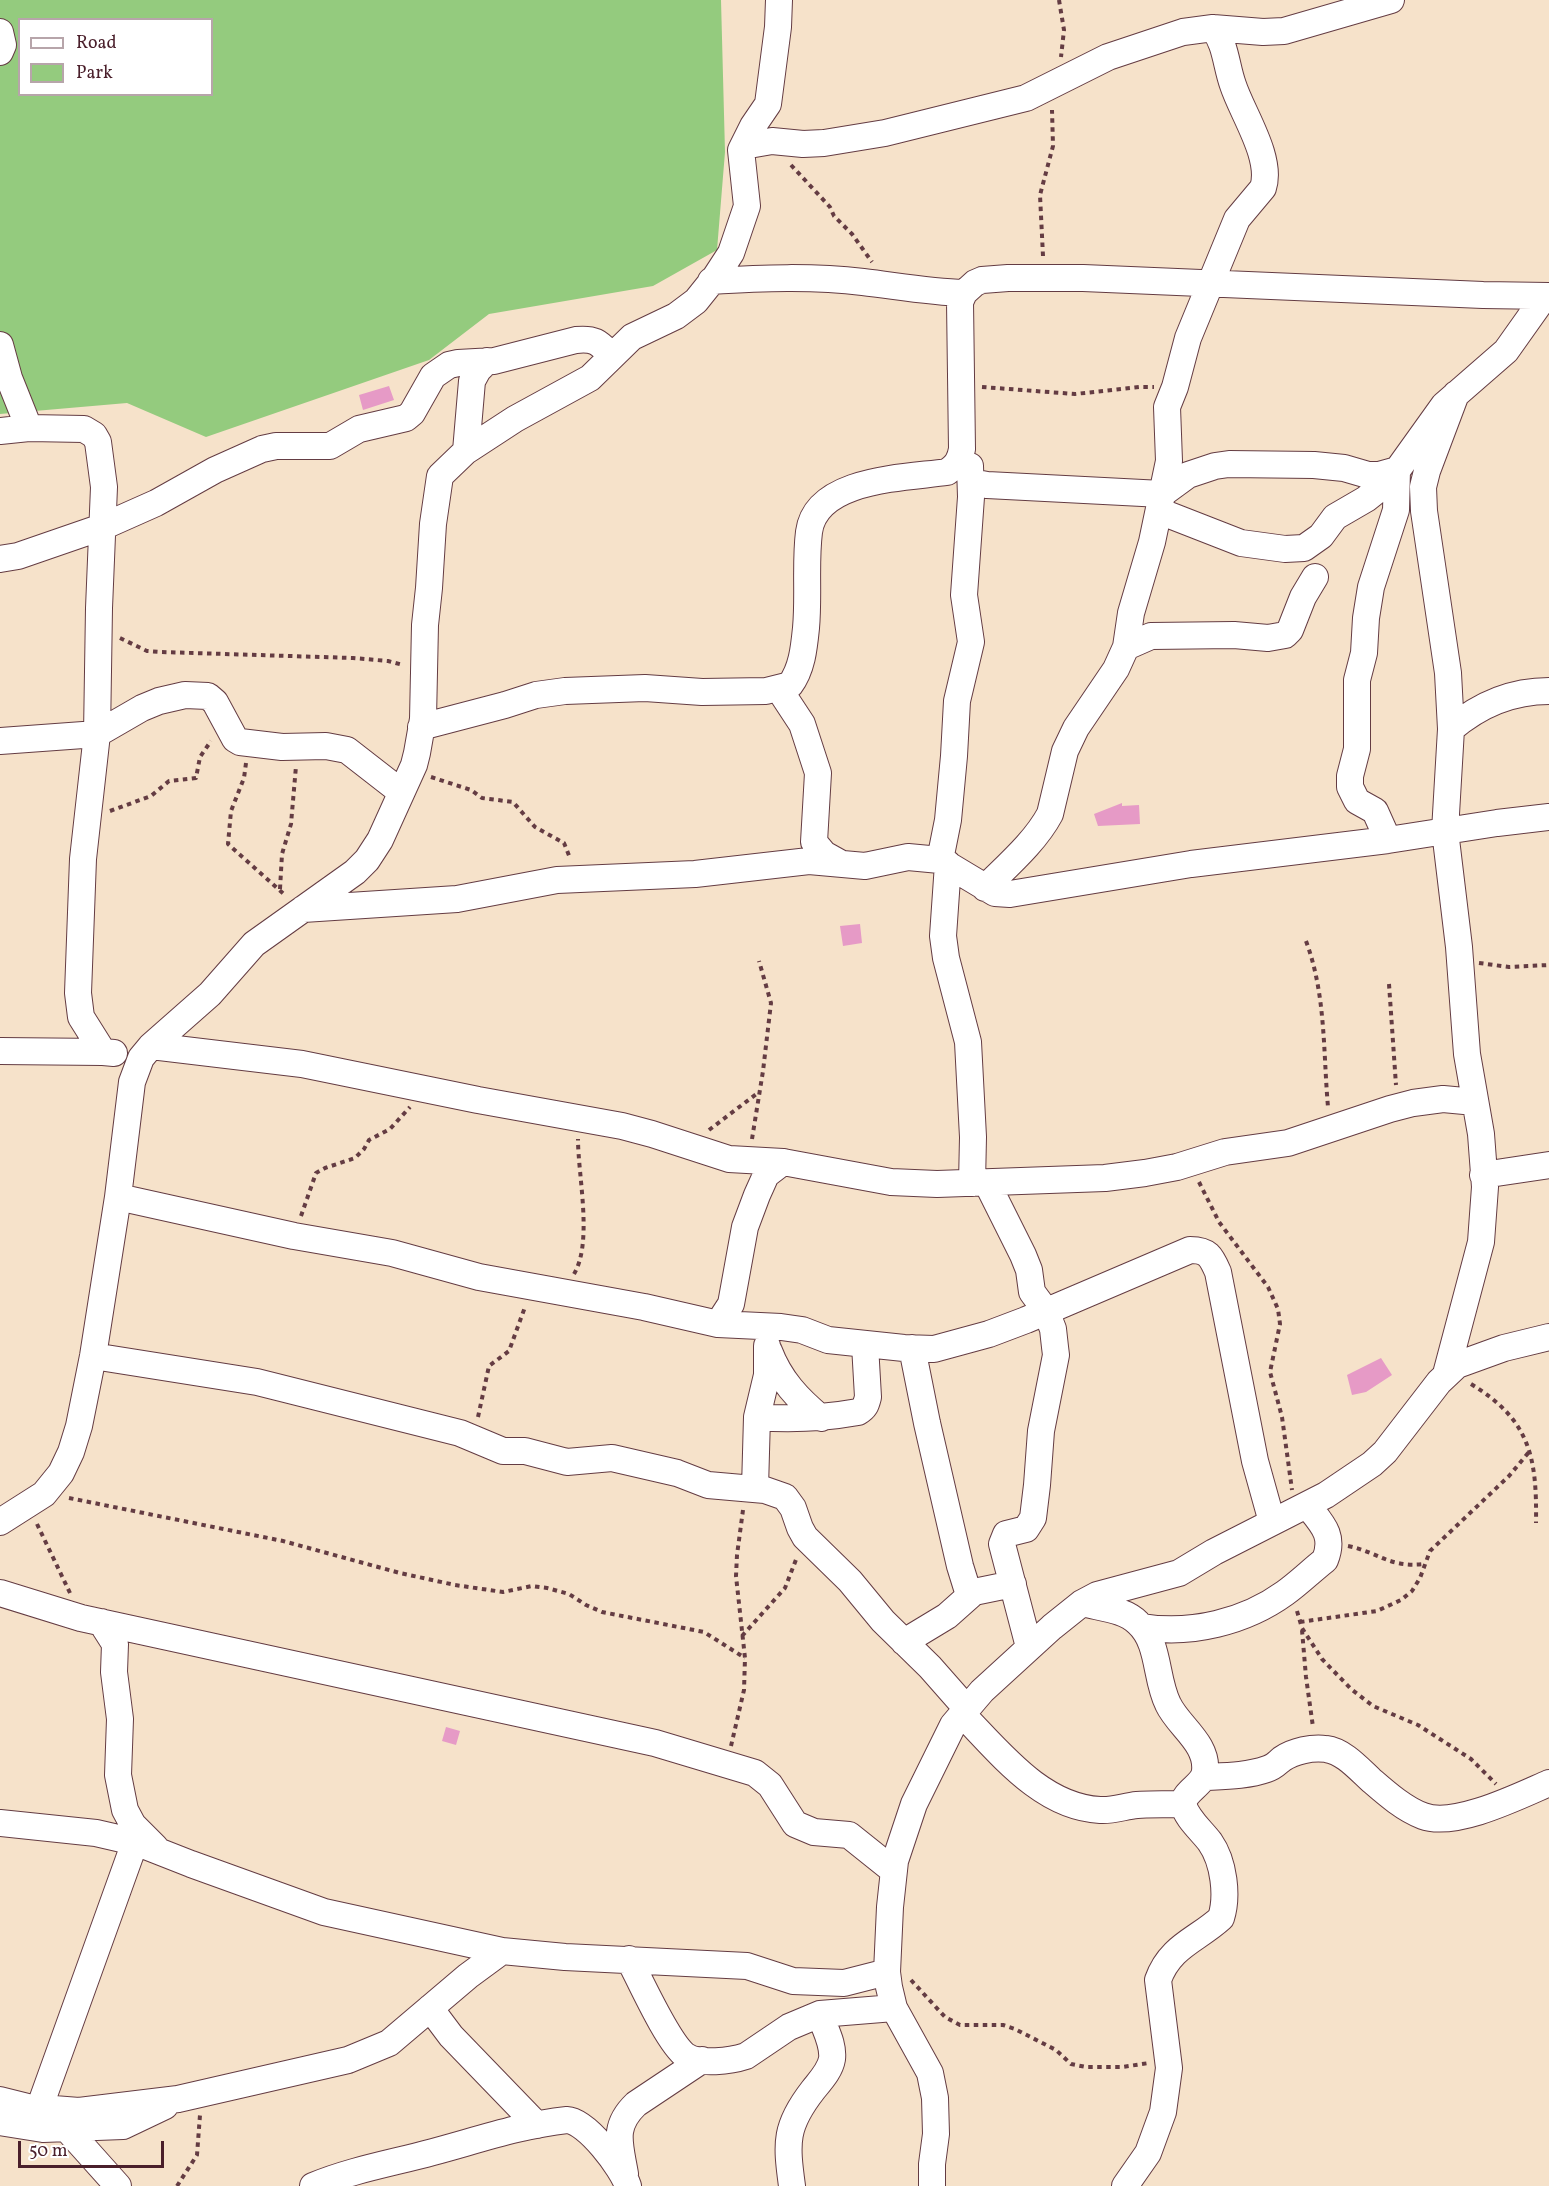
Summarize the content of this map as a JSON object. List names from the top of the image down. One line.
{"legend":["Road","Park"],"scale_bar":"50 m"}
